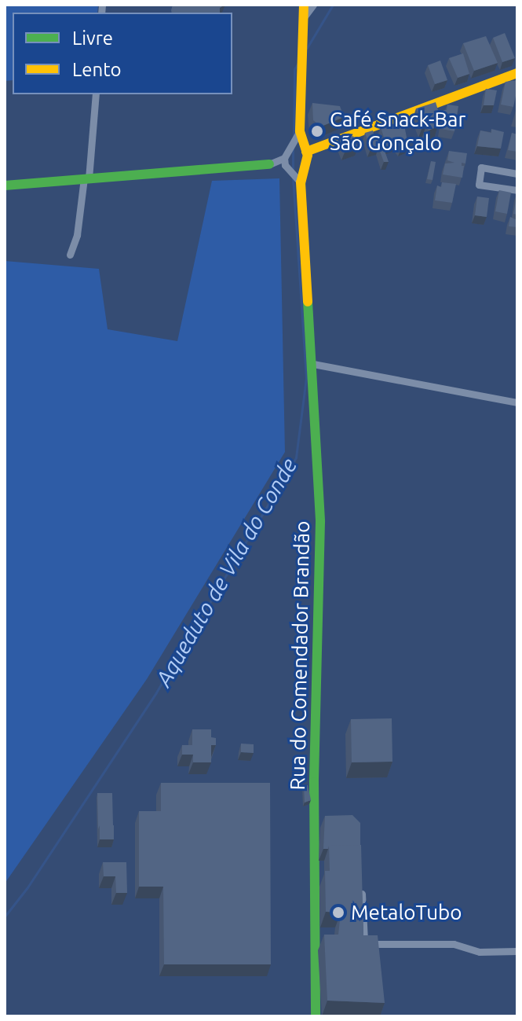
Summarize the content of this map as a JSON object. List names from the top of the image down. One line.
{"streets":{"street":["Rua do Comendador Brandão"]},"water":["Aqueduto de Vila do Conde"],"places":["Café Snack-Bar São Gonçalo","MetaloTubo"],"legend":["Livre","Lento"]}
